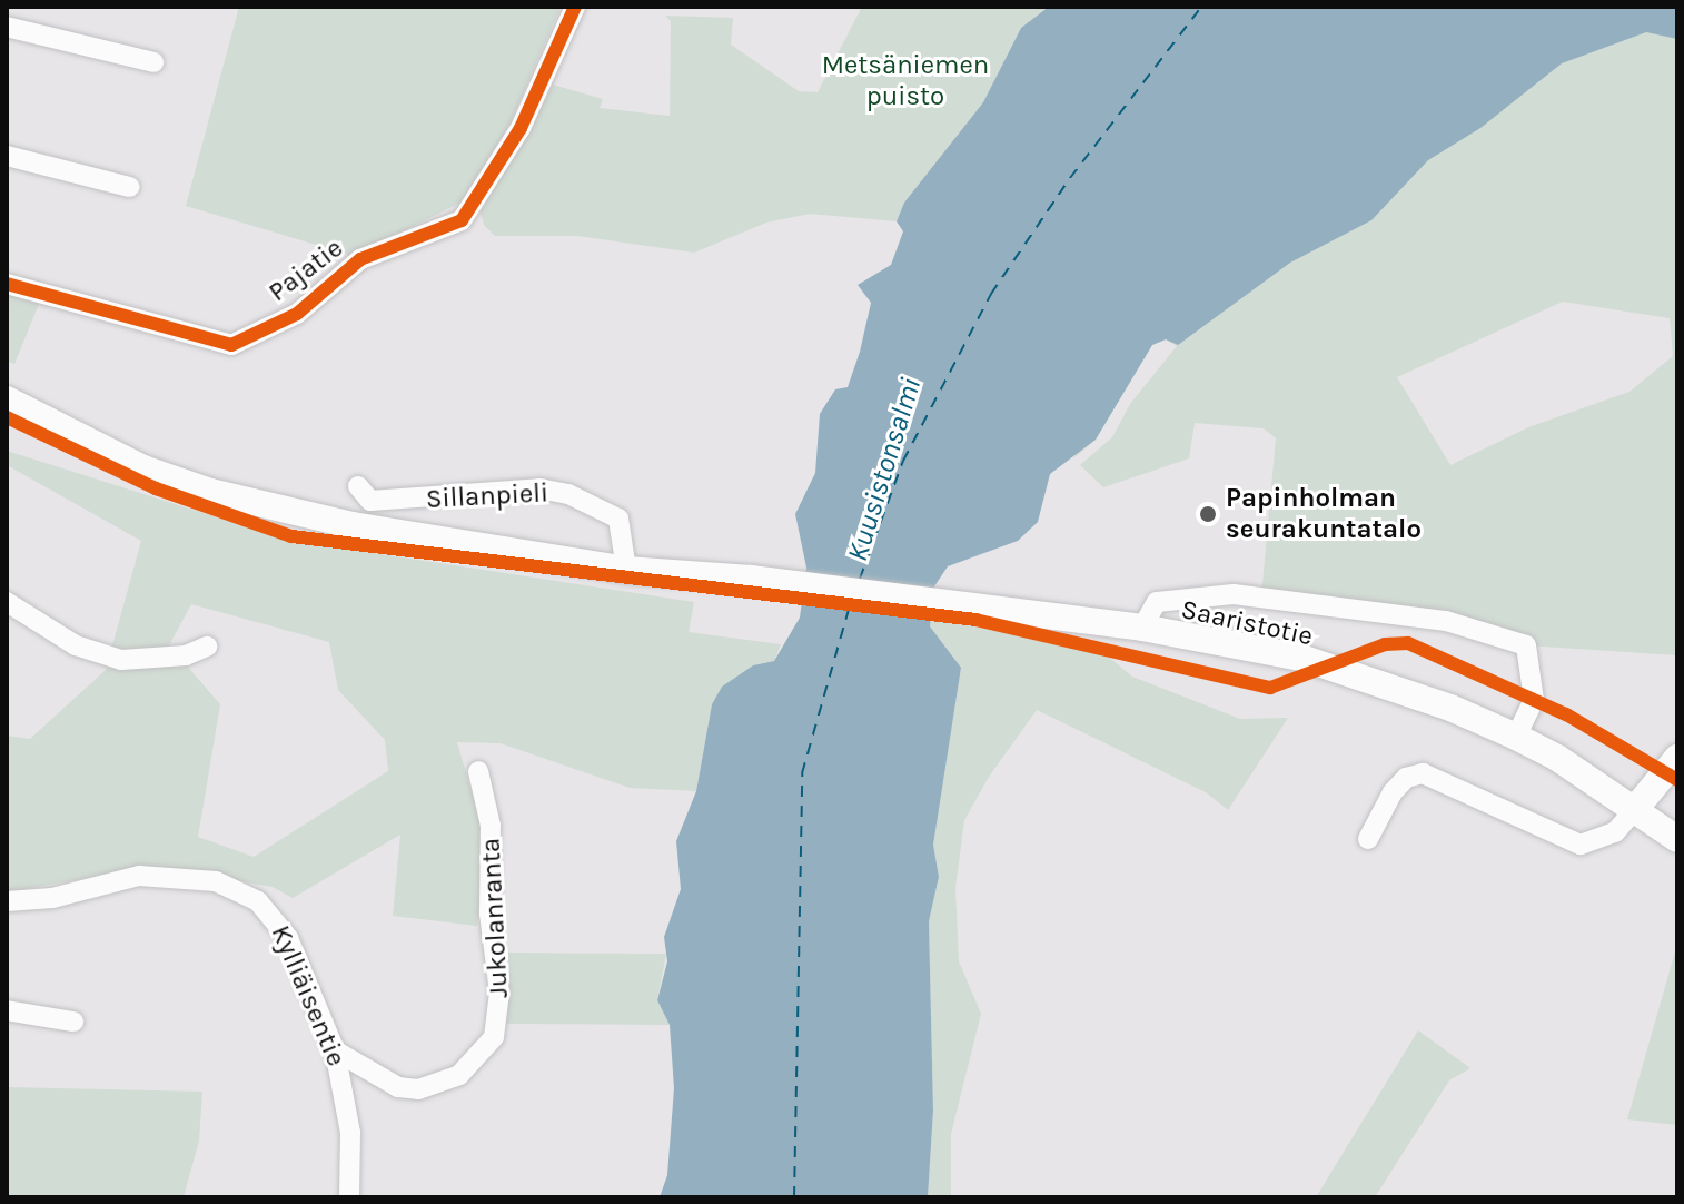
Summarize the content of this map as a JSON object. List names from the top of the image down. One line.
{"streets":{"main road":["Saaristotie"],"street":["Pajatie","Sillanpieli","Jukolanranta","Kylliäisentie"]},"crossings":[["Sillanpieli","Saaristotie"],["Jukolanranta","Kylliäisentie"]],"water":["Kuusistonsalmi"],"parks":["Metsäniemen puisto"],"places":["Papinholman seurakuntatalo"]}
